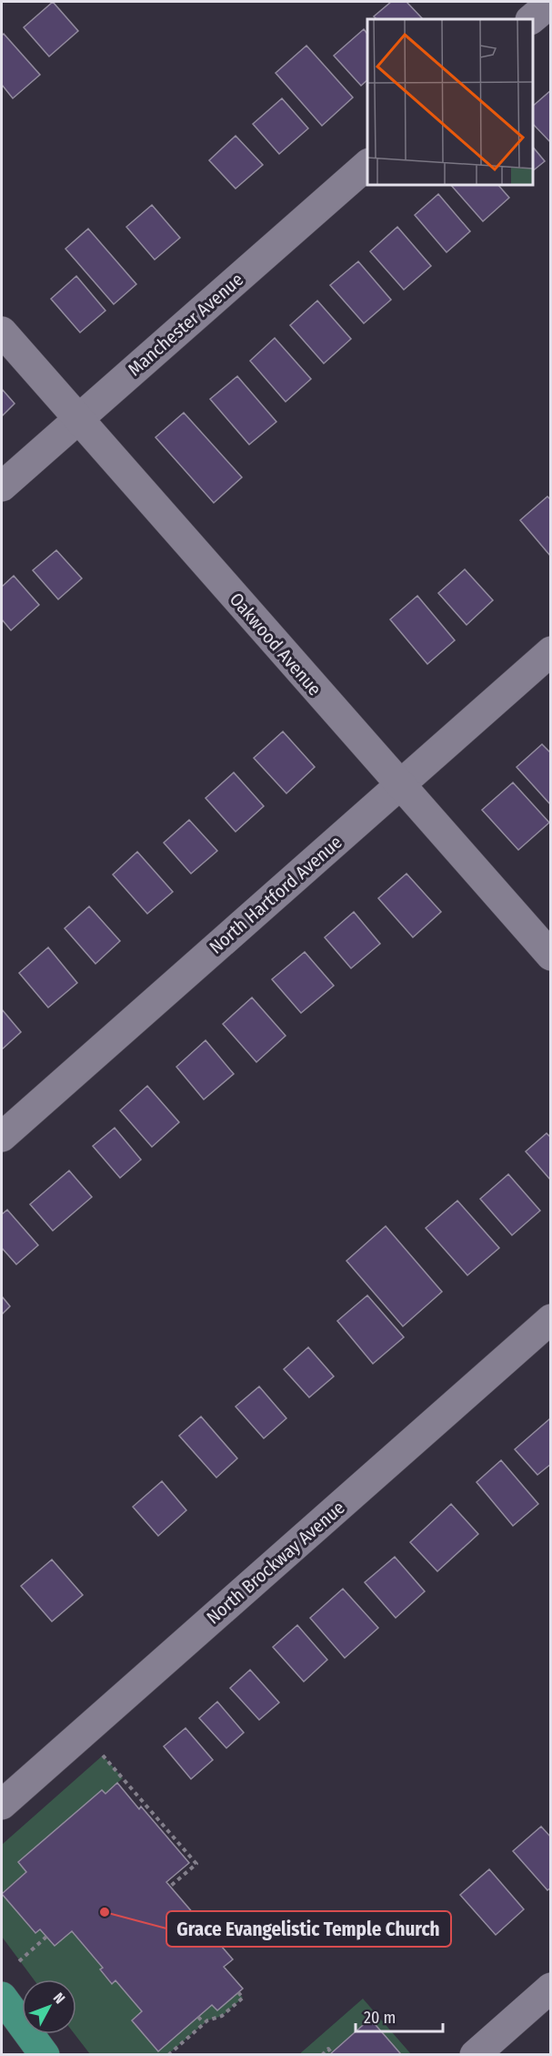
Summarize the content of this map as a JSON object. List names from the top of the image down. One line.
{"streets":{"street":["Manchester Avenue","Oakwood Avenue","North Hartford Avenue","North Brockway Avenue"]},"crossings":[["Manchester Avenue","Oakwood Avenue"],["Oakwood Avenue","North Hartford Avenue"]],"places":["Grace Evangelistic Temple Church"],"scale_bar":"20 m","north":"top right"}
